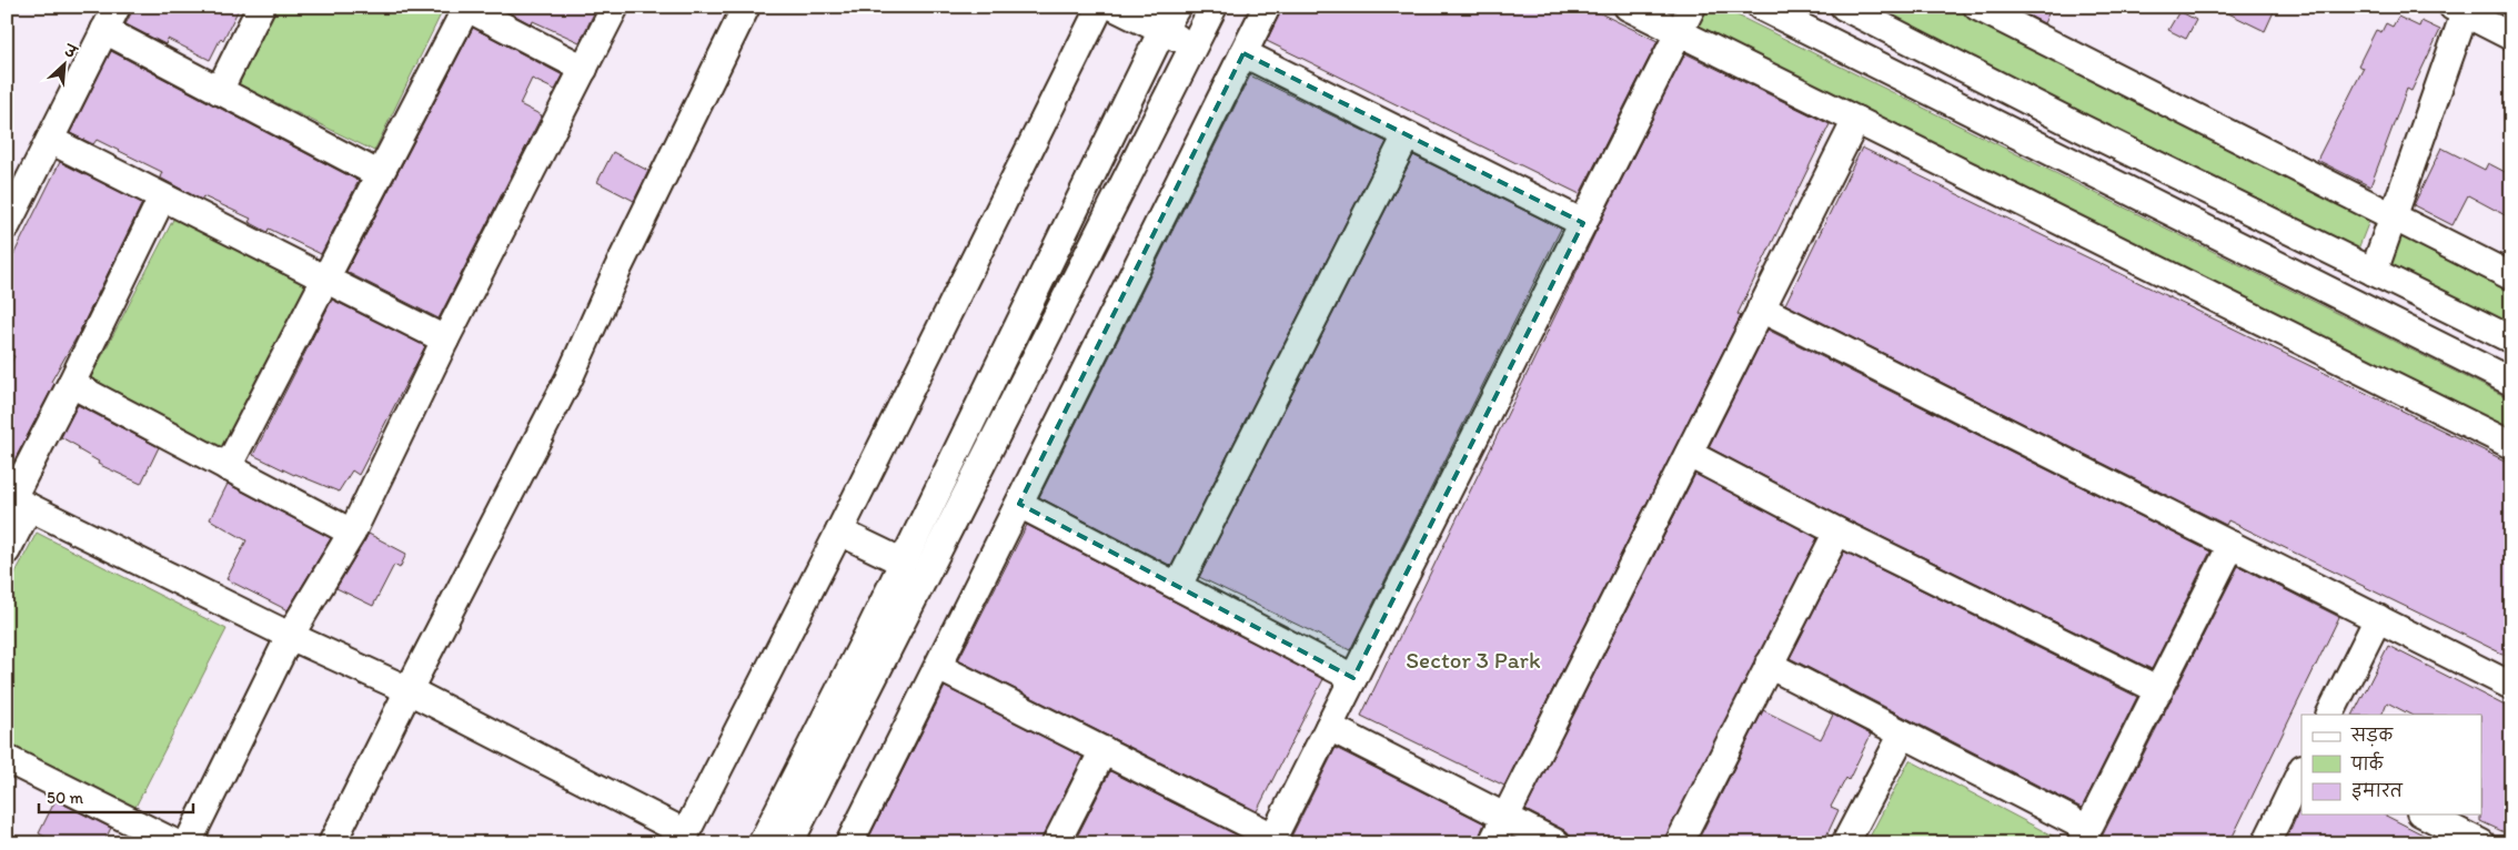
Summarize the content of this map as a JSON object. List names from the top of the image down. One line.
{"parks":["Sector 3 Park"],"legend":["सड़क","पार्क","इमारत"],"scale_bar":"50 m","north":"top right"}
